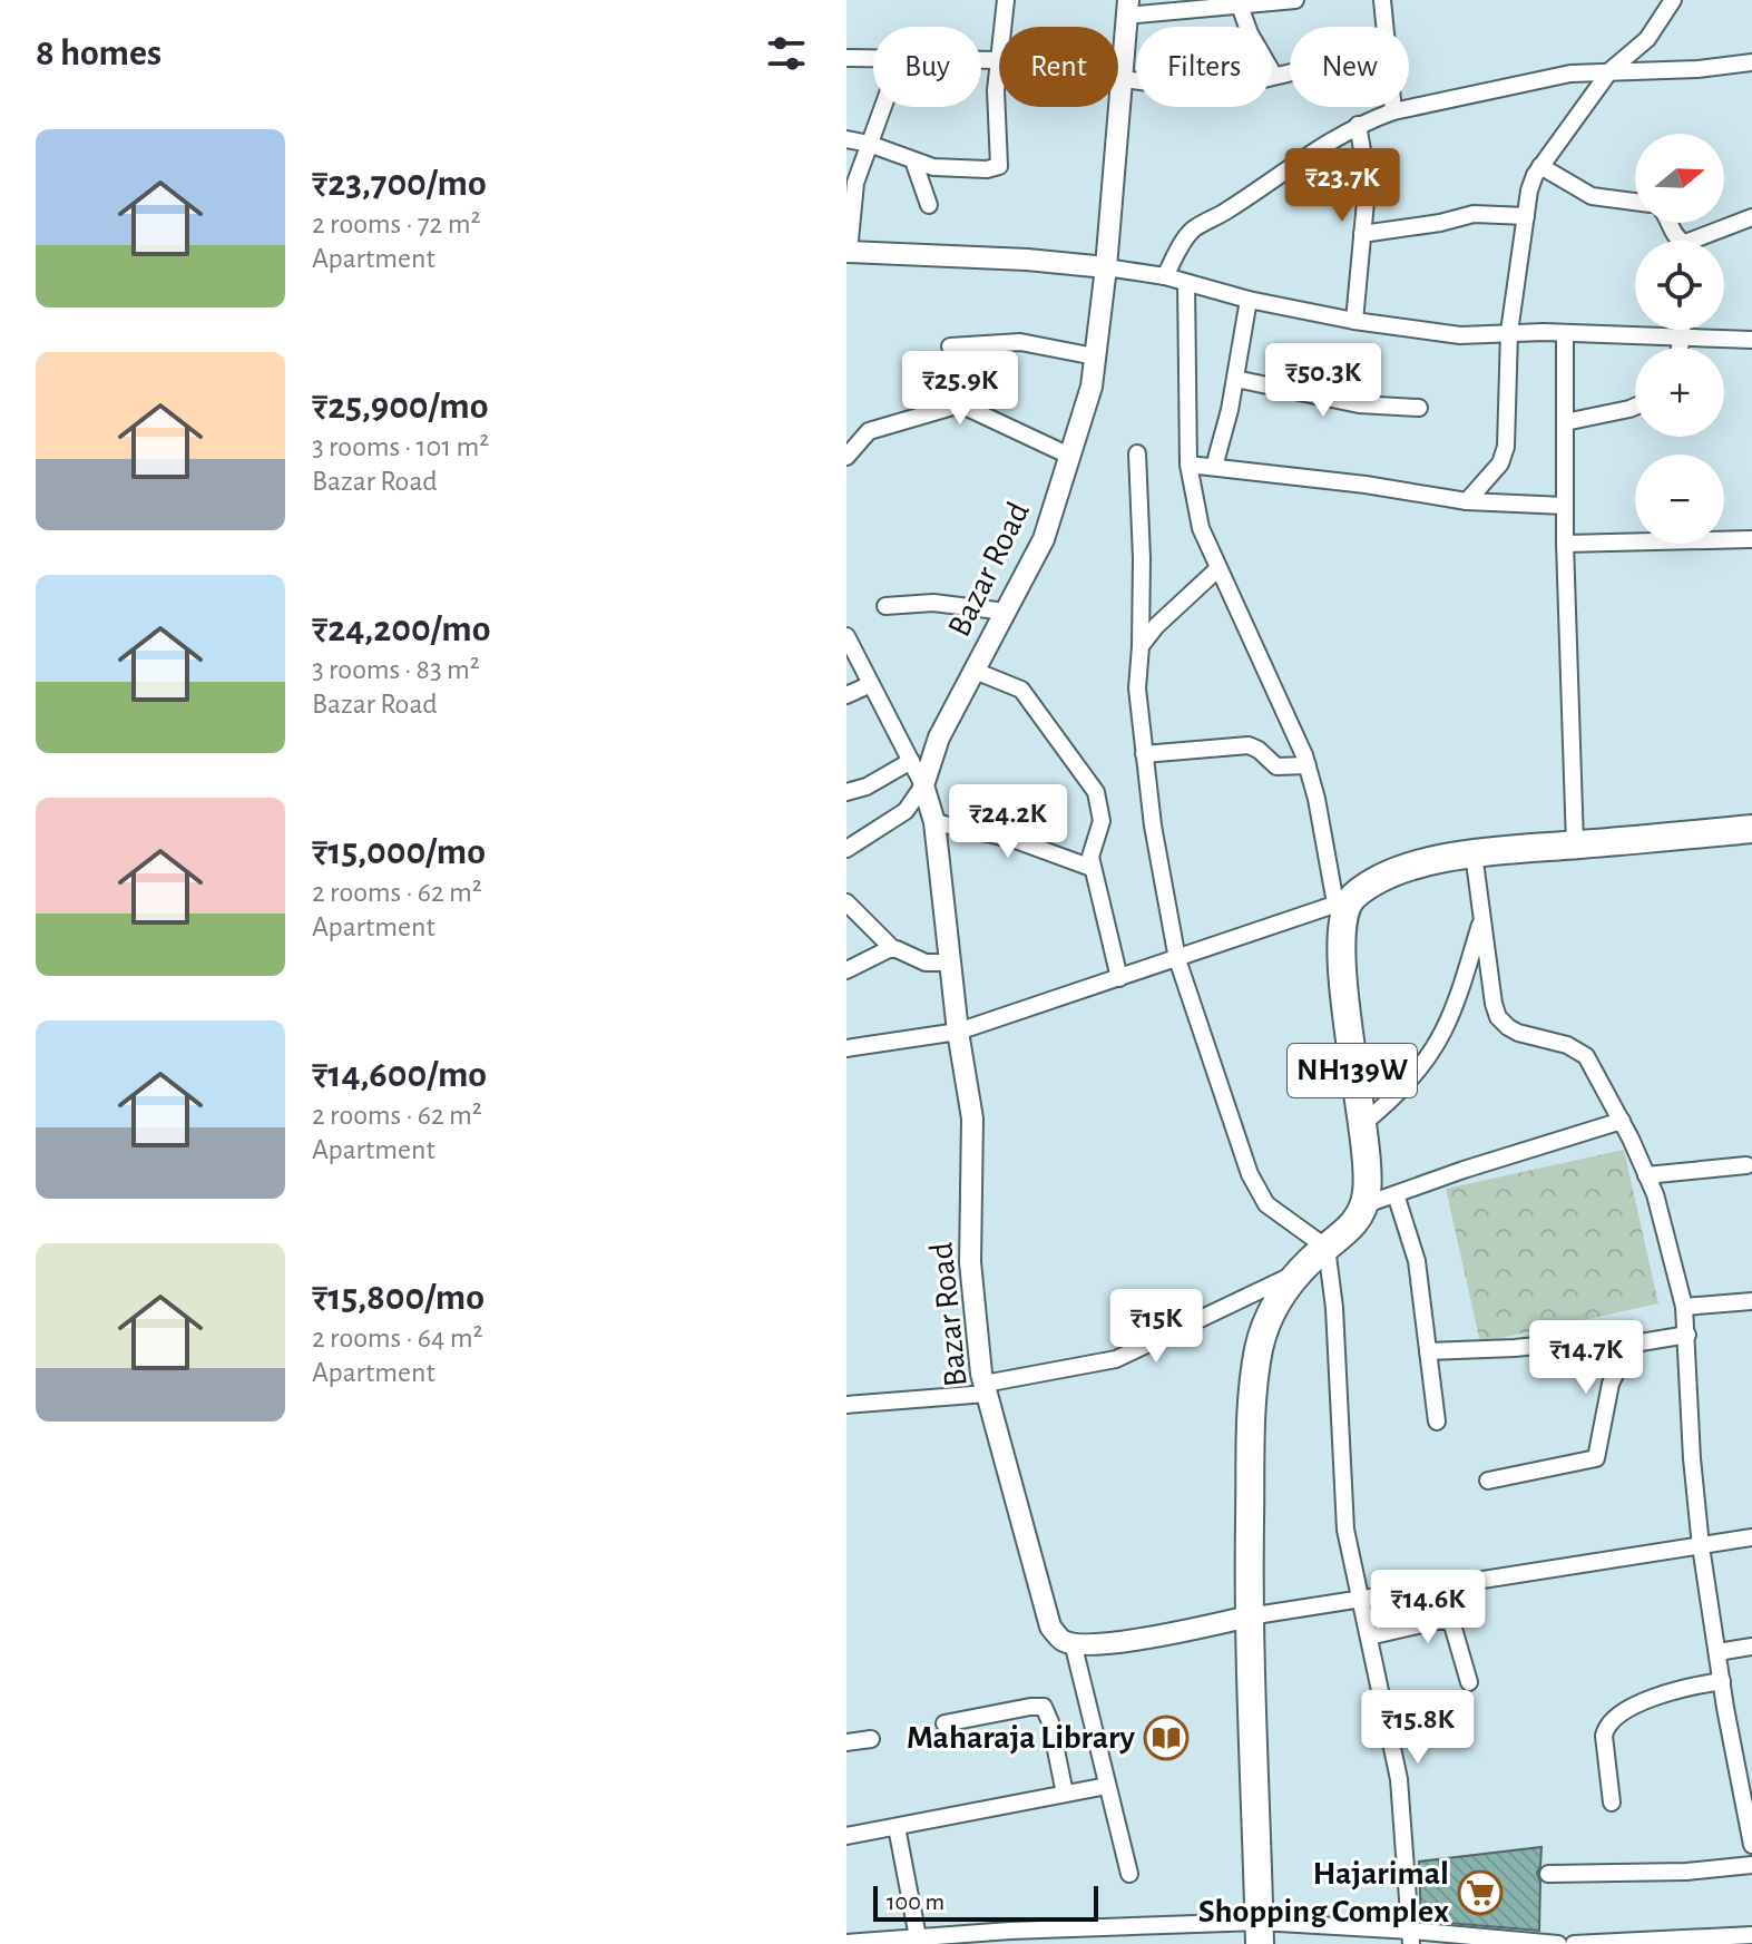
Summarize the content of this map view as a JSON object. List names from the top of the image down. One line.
{"streets":{"highway":["NH139W"],"street":["Bazar Road"]},"places":{"library":["Maharaja Library"],"supermarket":["Hajarimal Shopping Complex"]},"scale_bar":"100 m","north":"right","page":{"heading":"8 homes","chip":["Buy","Rent","Filters","New"],"list":[{"name":"₹23,700/mo","note":"2 rooms · 72 m² · Apartment"},{"name":"₹25,900/mo","note":"3 rooms · 101 m² · Bazar Road"},{"name":"₹24,200/mo","note":"3 rooms · 83 m² · Bazar Road"},{"name":"₹15,000/mo","note":"2 rooms · 62 m² · Apartment"},{"name":"₹14,600/mo","note":"2 rooms · 62 m² · Apartment"},{"name":"₹15,800/mo","note":"2 rooms · 64 m² · Apartment"}],"map_buttons":["+","−"],"price":["₹23.7K","₹50.3K","₹25.9K","₹24.2K","₹15K","₹14.7K","₹14.6K","₹15.8K"],"scale":"100 m"}}
